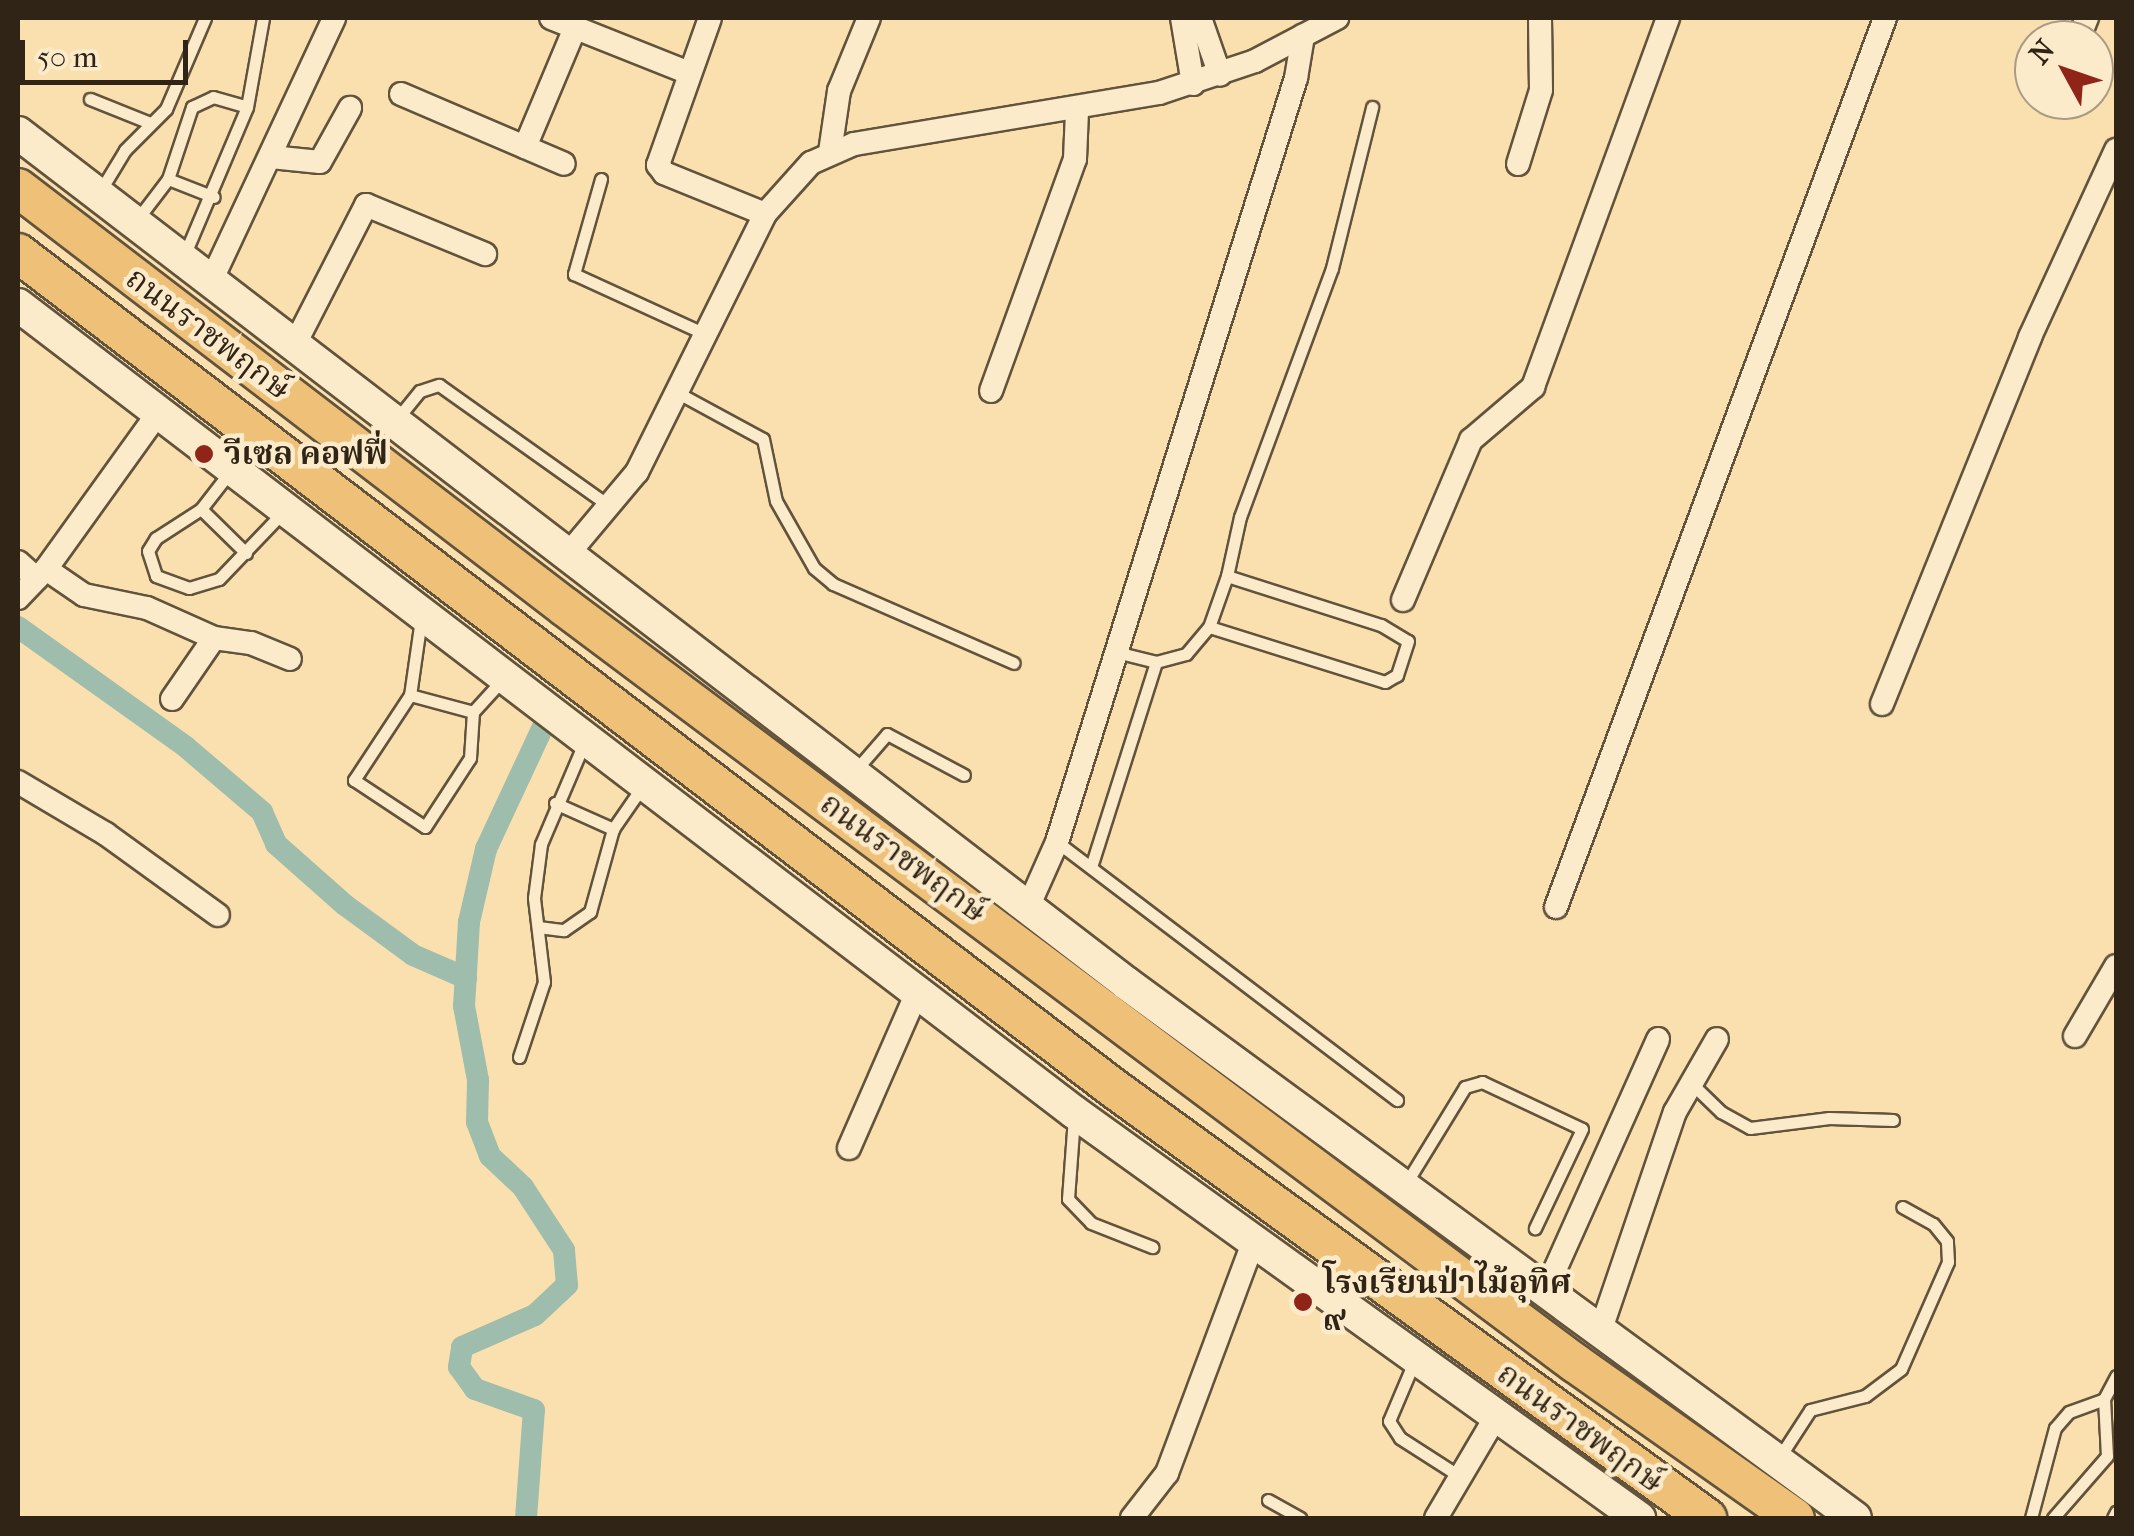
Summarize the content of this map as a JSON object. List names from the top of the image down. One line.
{"streets":{"main road":["ถนนราชพฤกษ์"]},"places":["วีเซล คอฟฟี่","โรงเรียนป่าไม้อุทิศ ๙"],"scale_bar":"50 m","north":"top left"}
